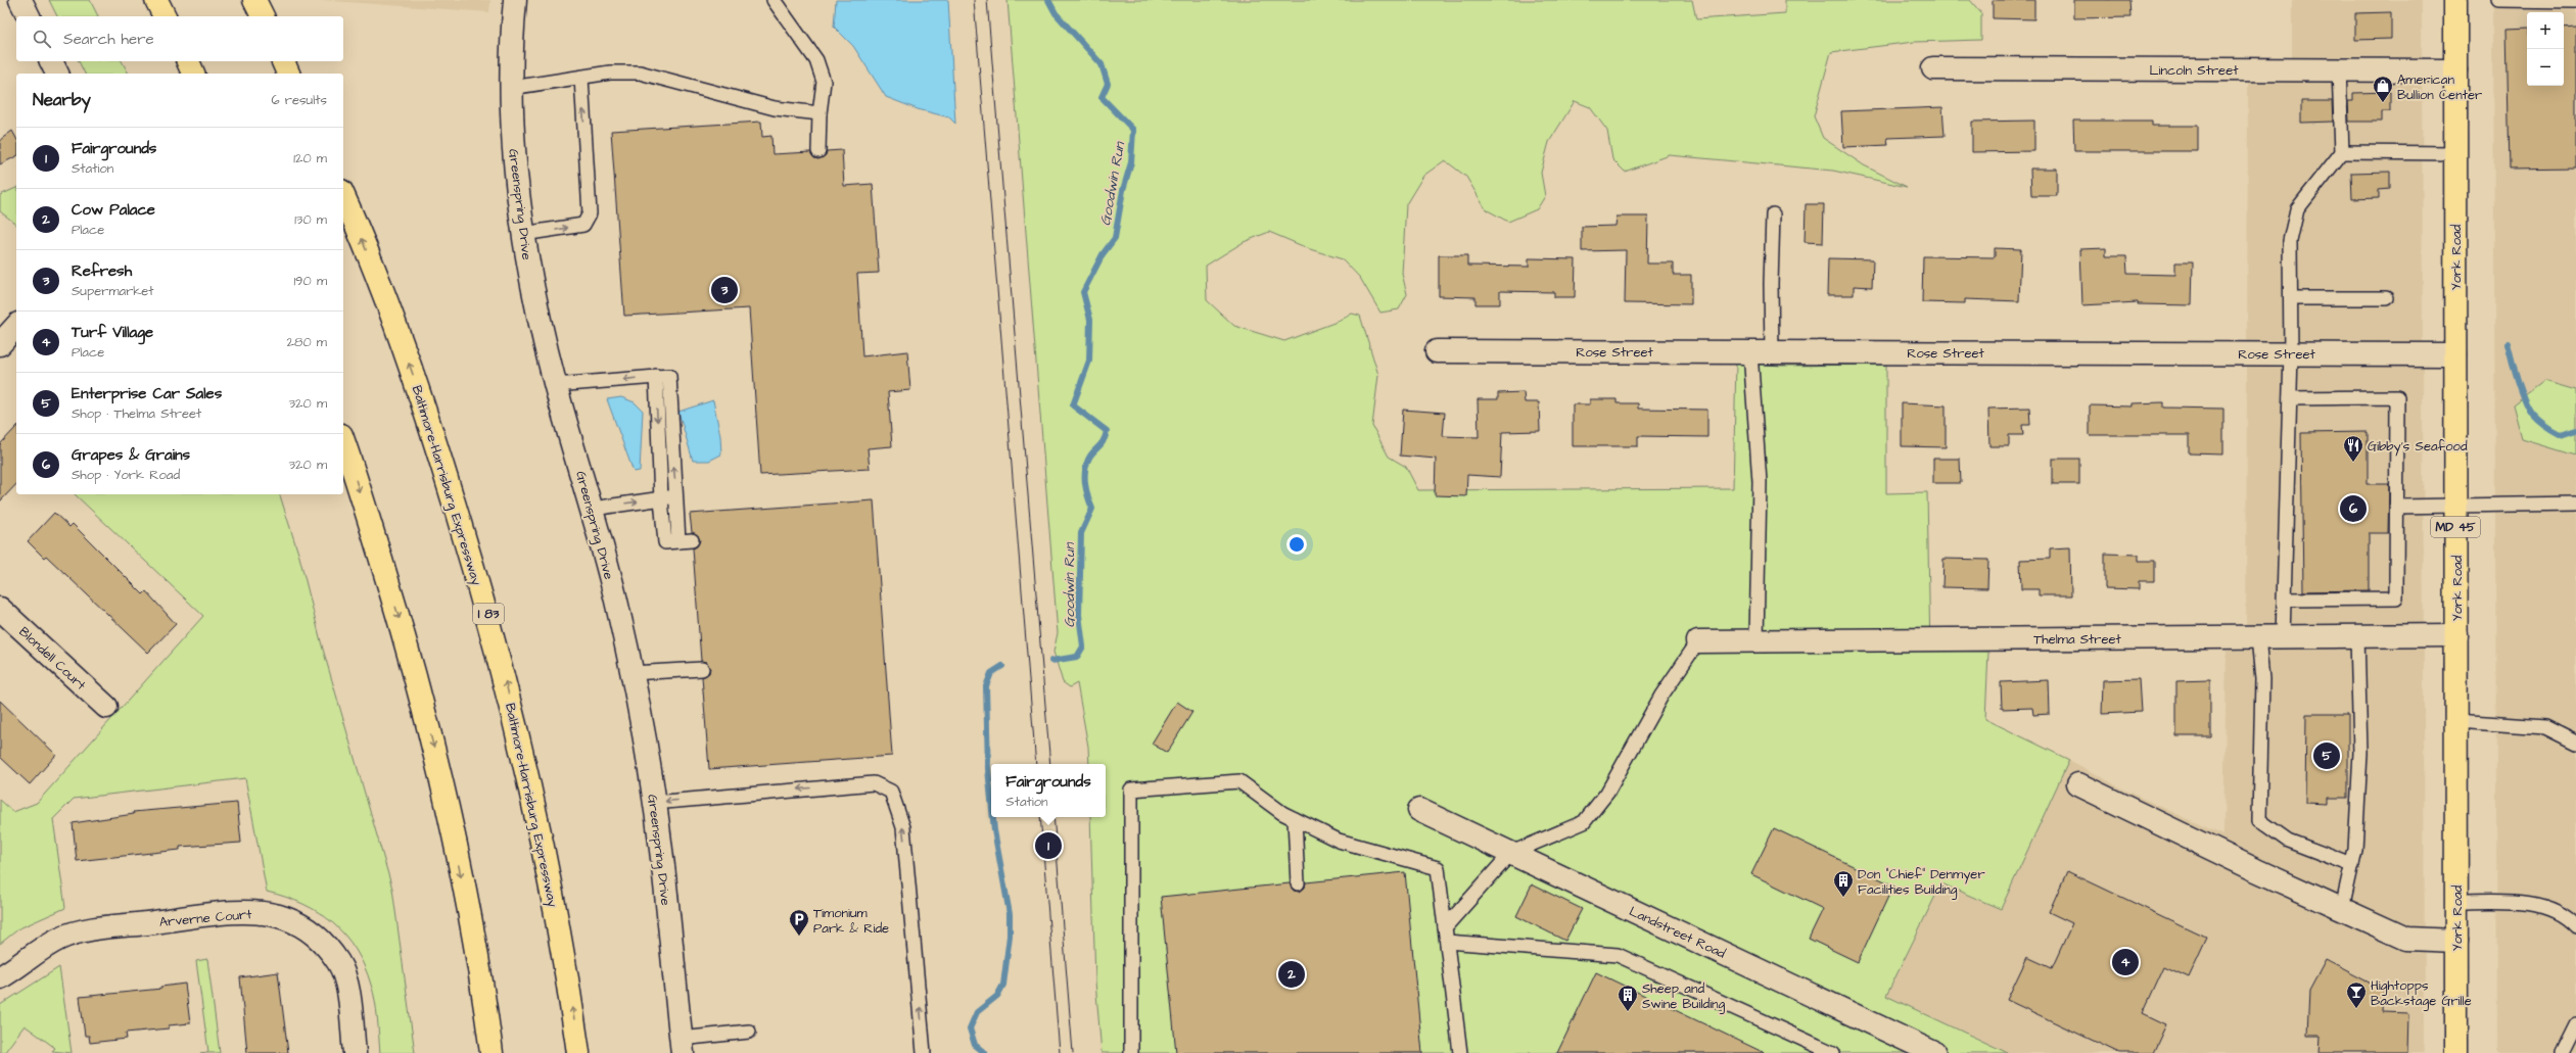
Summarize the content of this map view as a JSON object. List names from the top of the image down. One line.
{"streets":{"main road":["York Road","Baltimore-Harrisburg Expressway","MD 45","I 83"],"street":["Lincoln Street","Greenspring Drive","Rose Street","Thelma Street","Blondell Court","Arverne Court","Landstreet Road"]},"crossings":[["Lincoln Street","York Road"],["York Road","Rose Street"],["York Road","Thelma Street"]],"water":["Goodwin Run"],"places":{"shop":["American Bullion Center"],"restaurant":["Gibby’s Seafood"],"building":["Don \"Chief\" Denmyer Facilities Building","Sheep and Swine Building"],"parking":["Timonium Park & Ride"],"bar":["Hightopps Backstage Grille"]},"page":{"map_buttons":["+","−"],"search":"Search here","heading":["Nearby","6 results"],"list":[{"mark":"1","name":"Fairgrounds","note":"Station","value":"120 m"},{"mark":"2","name":"Cow Palace","note":"Place","value":"130 m"},{"mark":"3","name":"Refresh","note":"Supermarket","value":"190 m"},{"mark":"4","name":"Turf Village","note":"Place","value":"280 m"},{"mark":"5","name":"Enterprise Car Sales","note":"Shop · Thelma Street","value":"320 m"},{"mark":"6","name":"Grapes & Grains","note":"Shop · York Road","value":"320 m"}],"pins":["3","6","5","1","4","2"],"popup":["Fairgrounds","Station"]}}
